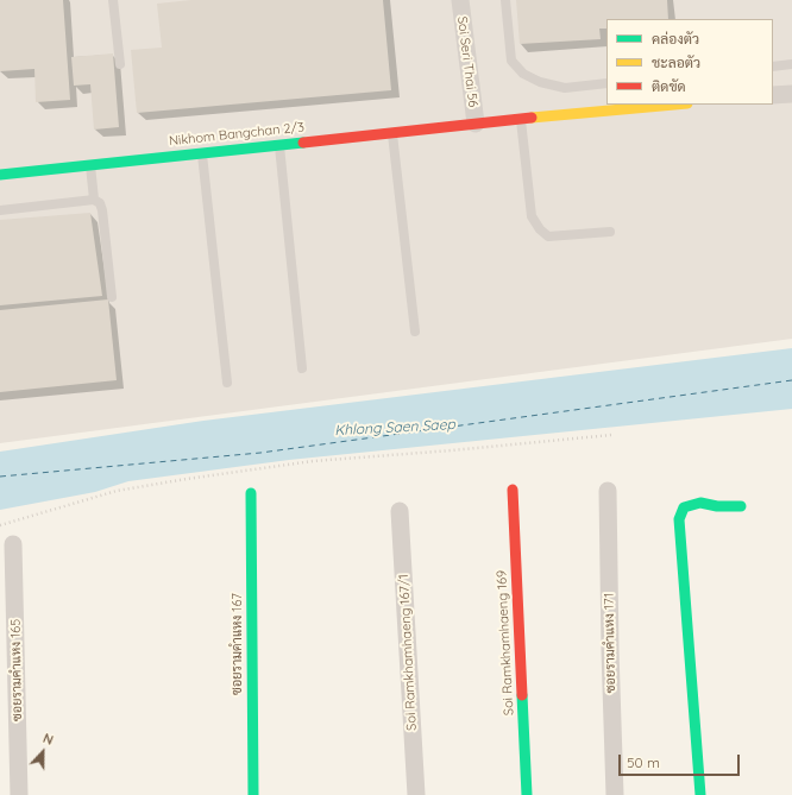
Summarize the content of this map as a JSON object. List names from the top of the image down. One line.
{"streets":{"street":["Soi Seri Thai 56","Nikhom Bangchan 2/3","Soi Ramkhamhaeng 169","ซอยรามคำแหง 171","ซอยรามคำแหง 167","Soi Ramkhamhaeng 167/1","ซอยรามคำแหง 165"]},"crossings":[["Soi Seri Thai 56","Nikhom Bangchan 2/3"]],"water":["Khlong Saen Saep"],"legend":["คล่องตัว","ชะลอตัว","ติดขัด"],"scale_bar":"50 m","north":"top"}
